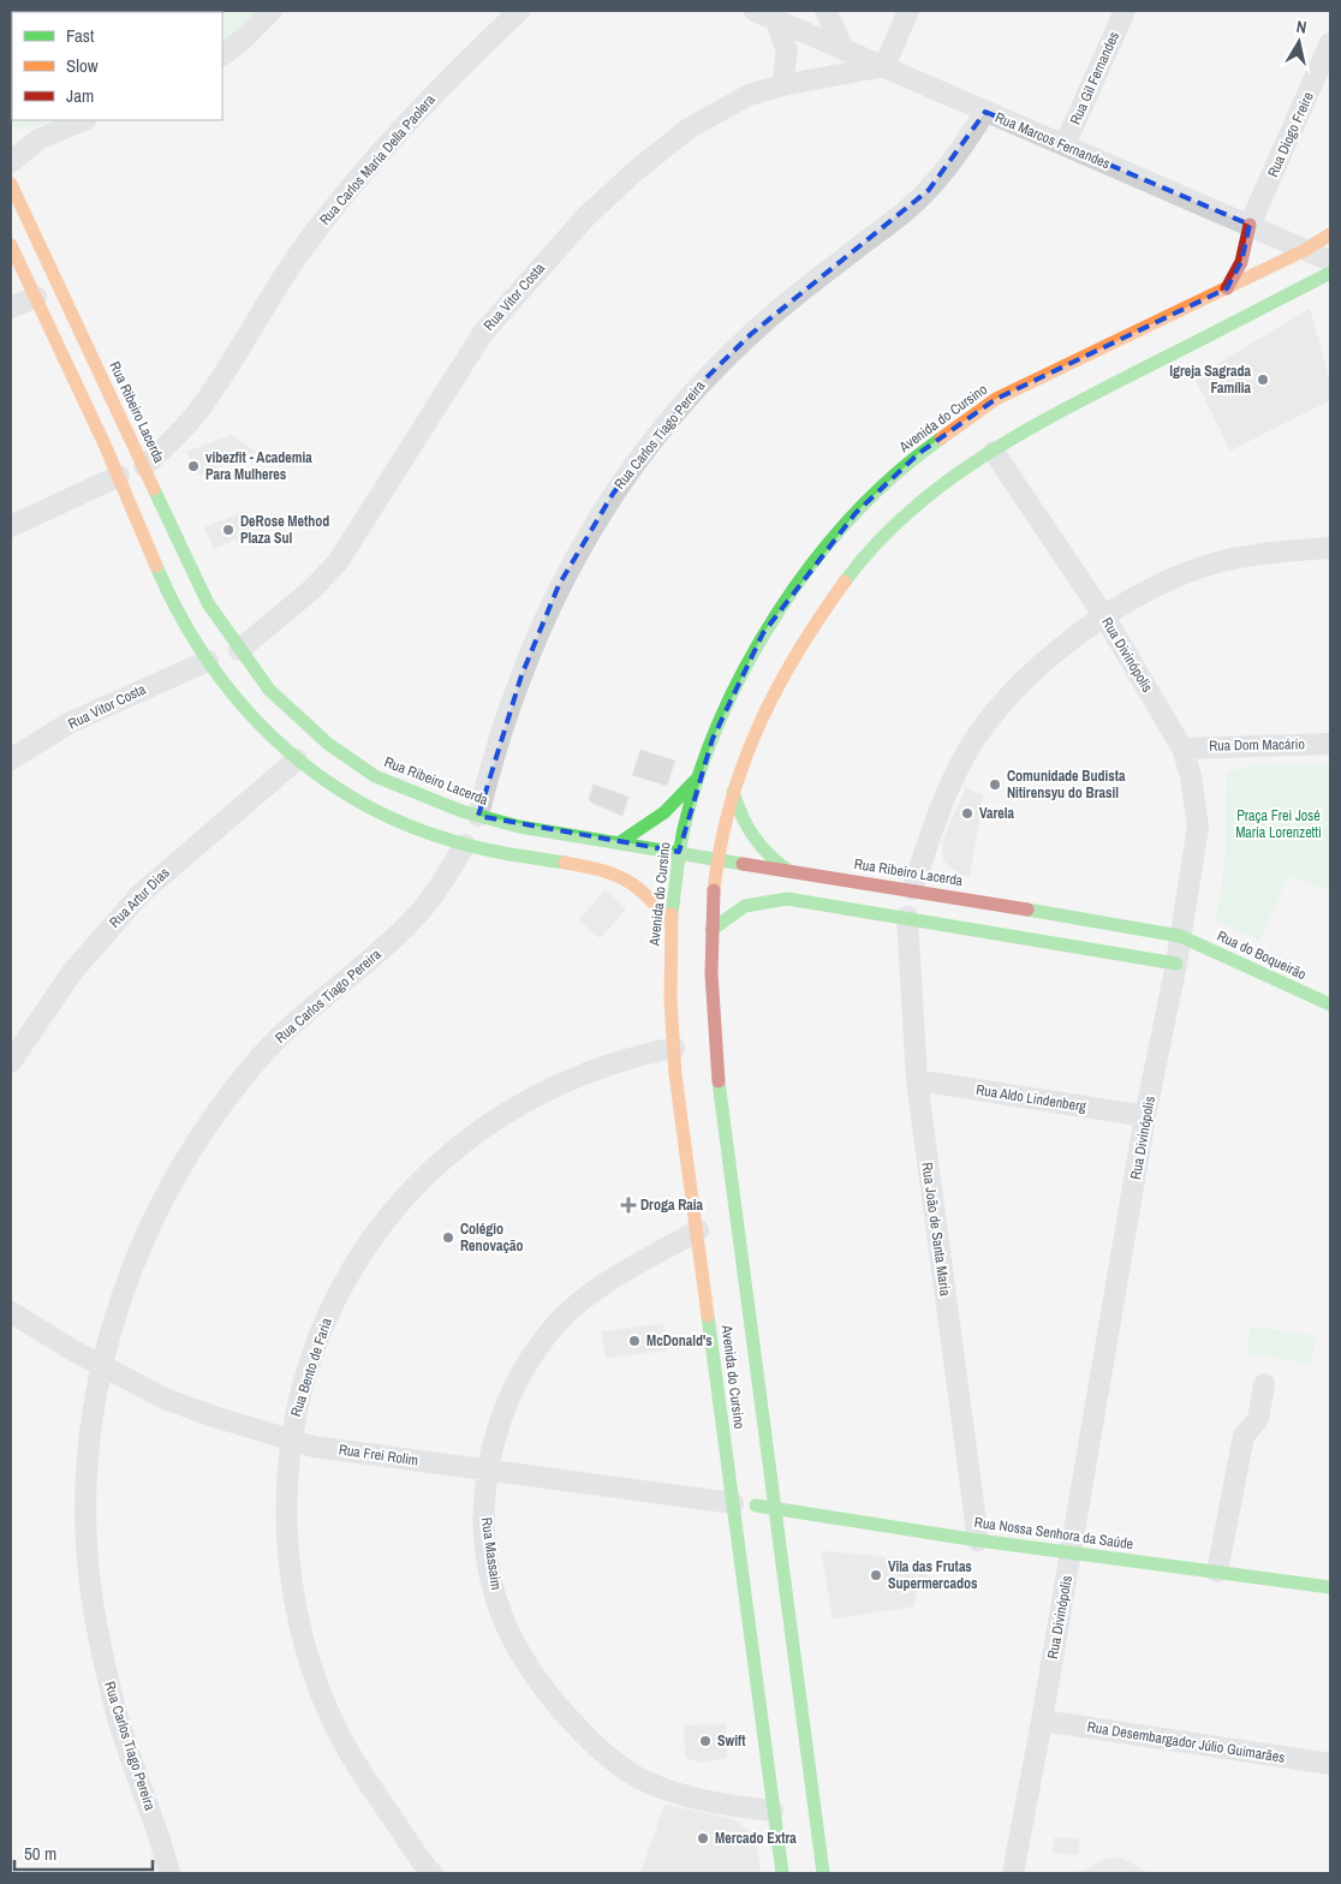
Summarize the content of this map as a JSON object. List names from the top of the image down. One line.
{"streets":{"main road":["Rua Ribeiro Lacerda","Avenida do Cursino","Rua do Boqueirão","Rua Frei Rolim","Rua Nossa Senhora da Saúde"],"street":["Rua Gil Fernandes","Rua Diogo Freire","Rua Marcos Fernandes","Rua Carlos Maria Della Paolera","Rua Vitor Costa","Rua Carlos Tiago Pereira","Rua Divinópolis","Rua Dom Macário","Rua Artur Dias","Rua Aldo Lindenberg","Rua João de Santa Maria","Rua Bento de Faria","Rua Massaim","Rua Desembargador Júlio Guimarães"]},"crossings":[["Rua Gil Fernandes","Rua Marcos Fernandes"],["Rua Diogo Freire","Rua Marcos Fernandes"],["Rua Marcos Fernandes","Rua Vitor Costa"],["Rua Marcos Fernandes","Avenida do Cursino"],["Rua Marcos Fernandes","Rua Carlos Tiago Pereira"],["Rua Carlos Maria Della Paolera","Rua Ribeiro Lacerda"],["Rua Vitor Costa","Rua Ribeiro Lacerda"],["Rua Ribeiro Lacerda","Avenida do Cursino"],["Rua Ribeiro Lacerda","Rua Carlos Tiago Pereira"],["Rua Ribeiro Lacerda","Rua Divinópolis"],["Rua Ribeiro Lacerda","Rua do Boqueirão"],["Avenida do Cursino","Rua Divinópolis"],["Avenida do Cursino","Rua Bento de Faria"],["Avenida do Cursino","Rua Frei Rolim"],["Avenida do Cursino","Rua Nossa Senhora da Saúde"],["Avenida do Cursino","Rua Massaim"],["Rua Carlos Tiago Pereira","Rua Frei Rolim"],["Rua Divinópolis","Rua Dom Macário"],["Rua Divinópolis","Rua do Boqueirão"],["Rua Divinópolis","Rua Aldo Lindenberg"],["Rua Divinópolis","Rua Nossa Senhora da Saúde"],["Rua Divinópolis","Rua Desembargador Júlio Guimarães"],["Rua Aldo Lindenberg","Rua João de Santa Maria"],["Rua João de Santa Maria","Rua Nossa Senhora da Saúde"],["Rua Bento de Faria","Rua Frei Rolim"],["Rua Frei Rolim","Rua Nossa Senhora da Saúde"],["Rua Frei Rolim","Rua Massaim"]],"parks":["Praça Frei José Maria Lorenzetti"],"places":{"other":["Igreja Sagrada Família","vibezfit - Academia Para Mulheres","DeRose Method Plaza Sul","Comunidade Budista Nitirensyu do Brasil","Varela","Colégio Renovação","McDonald's","Vila das Frutas Supermercados","Swift","Mercado Extra"],"health":["Droga Raia"]},"legend":["Fast","Slow","Jam"],"scale_bar":"50 m","north":"top"}
